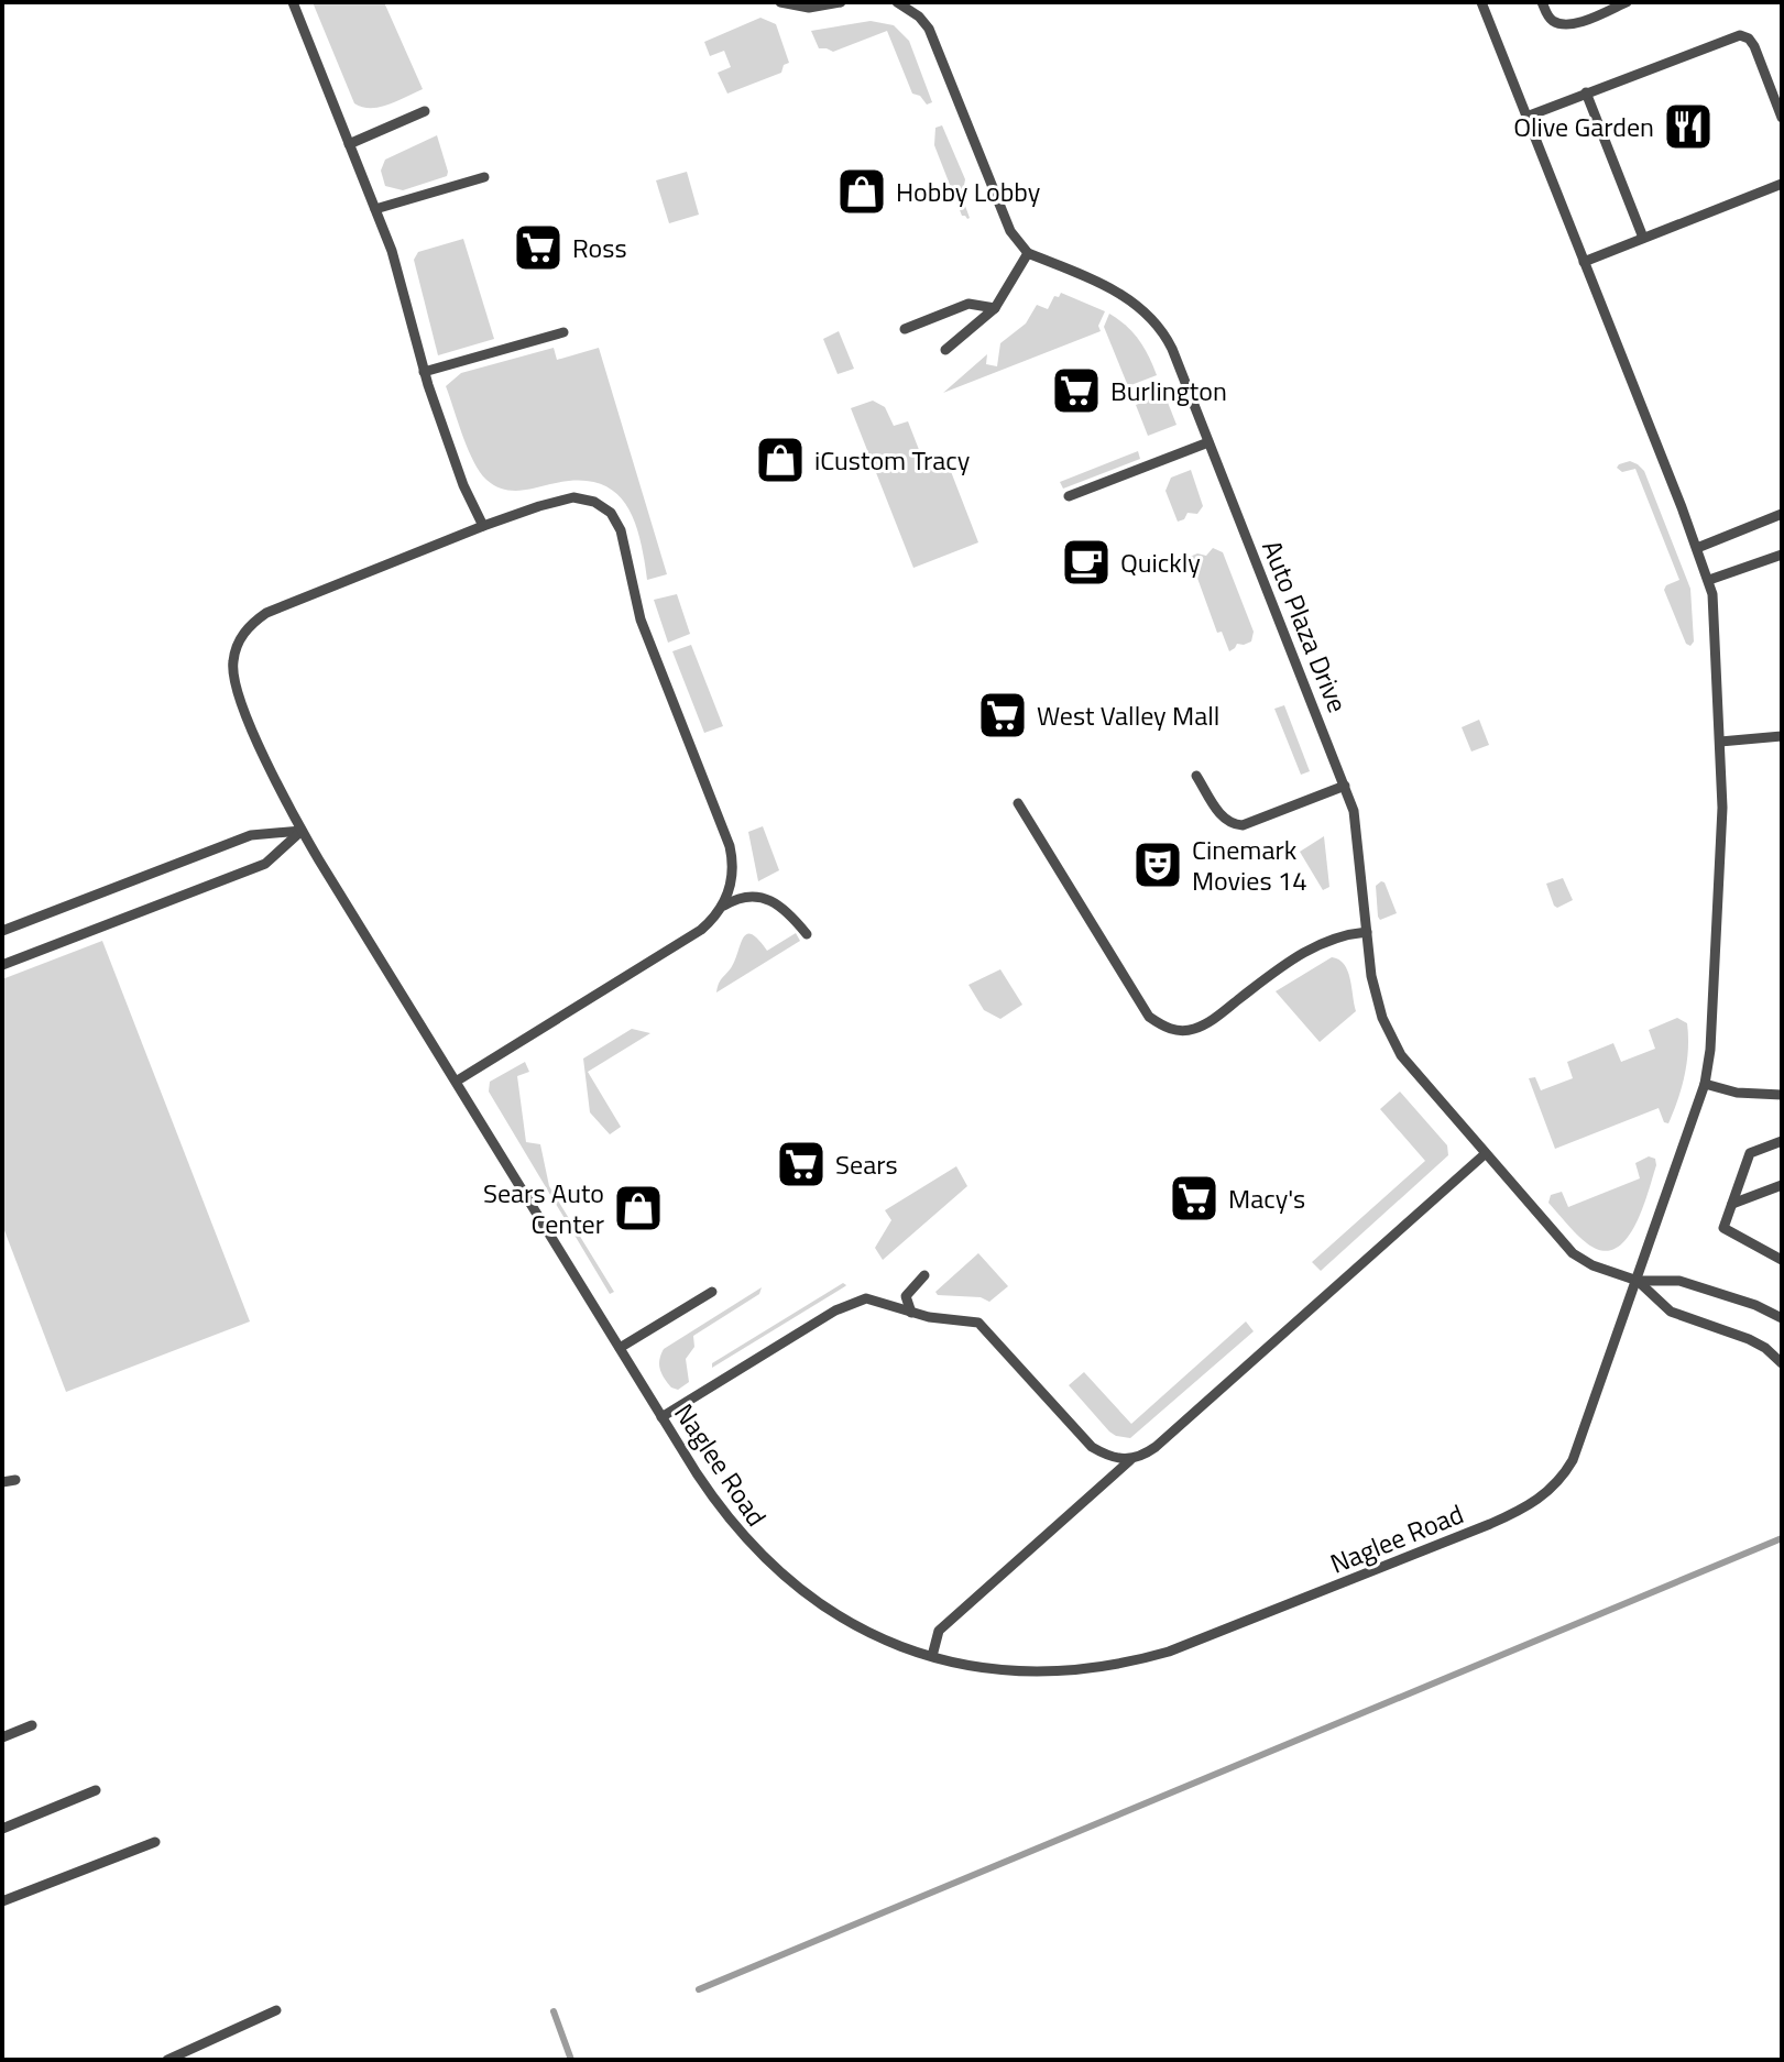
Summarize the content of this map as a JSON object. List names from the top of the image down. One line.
{"streets":{"lane":["Auto Plaza Drive","Naglee Road"]},"crossings":[["Auto Plaza Drive","Naglee Road"]],"places":{"restaurant":["Olive Garden"],"shop":["Hobby Lobby","iCustom Tracy","Sears Auto Center"],"supermarket":["Ross","Burlington","West Valley Mall","Sears","Macy's"],"cafe":["Quickly"],"theatre":["Cinemark Movies 14"]}}
